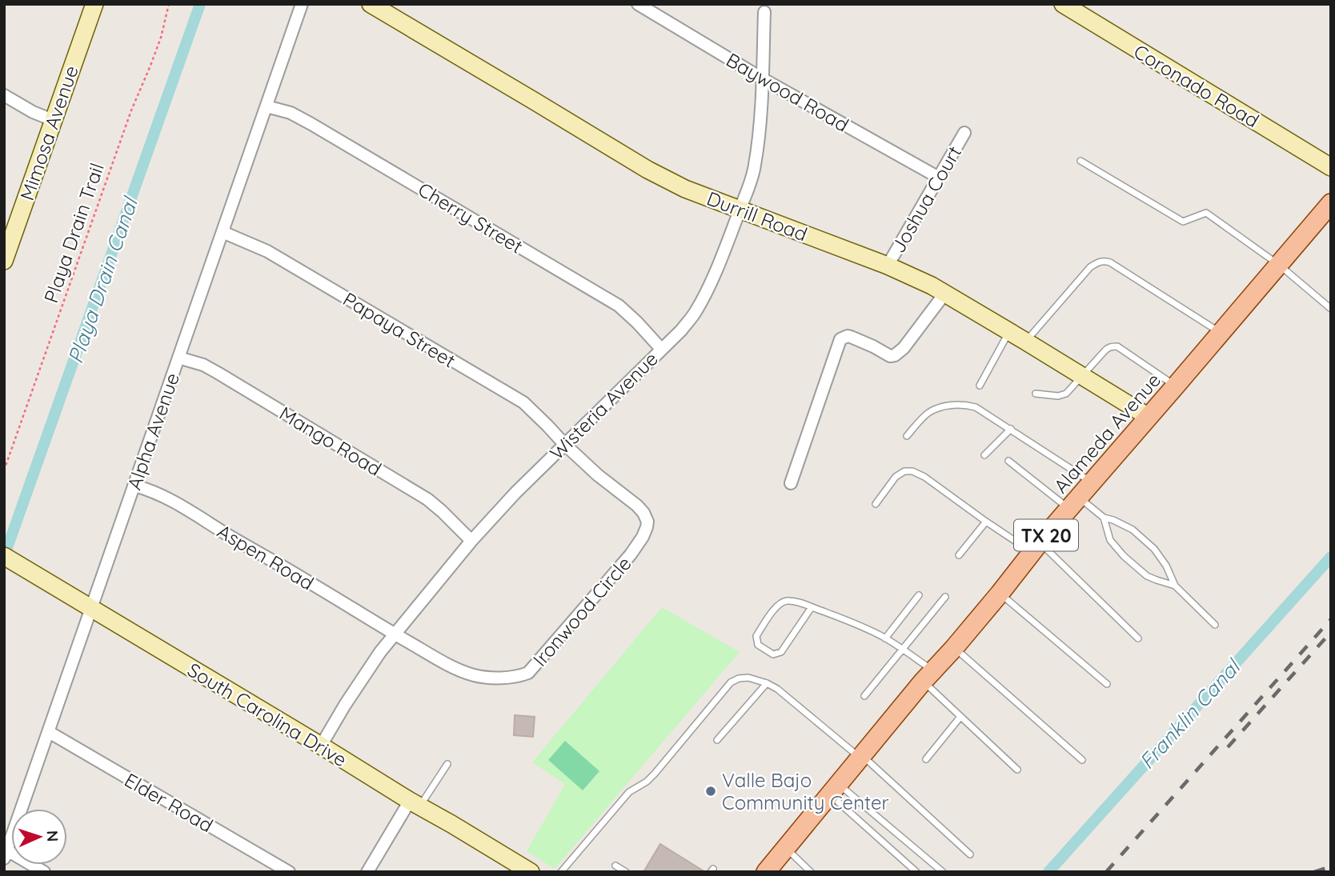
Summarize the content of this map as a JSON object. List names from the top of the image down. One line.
{"streets":{"main road":["Alameda Avenue","TX 20"],"street":["Coronado Road","Baywood Road","Mimosa Avenue","Joshua Court","Durrill Road","Cherry Street","Papaya Street","Wisteria Avenue","Alpha Avenue","Mango Road","Aspen Road","Ironwood Circle","South Carolina Drive","Elder Road"],"path":["Playa Drain Trail"]},"crossings":[["Baywood Road","Joshua Court"],["Baywood Road","Wisteria Avenue"],["Joshua Court","Durrill Road"],["Durrill Road","Wisteria Avenue"],["Durrill Road","Alameda Avenue"],["Cherry Street","Wisteria Avenue"],["Cherry Street","Alpha Avenue"],["Papaya Street","Wisteria Avenue"],["Papaya Street","Alpha Avenue"],["Papaya Street","Ironwood Circle"],["Wisteria Avenue","Mango Road"],["Wisteria Avenue","Aspen Road"],["Wisteria Avenue","Ironwood Circle"],["Wisteria Avenue","South Carolina Drive"],["Alpha Avenue","Mango Road"],["Alpha Avenue","Aspen Road"],["Alpha Avenue","South Carolina Drive"],["Alpha Avenue","Elder Road"],["Aspen Road","Ironwood Circle"]],"water":["Playa Drain Canal","Franklin Canal"],"places":["Valle Bajo Community Center"],"north":"right"}
